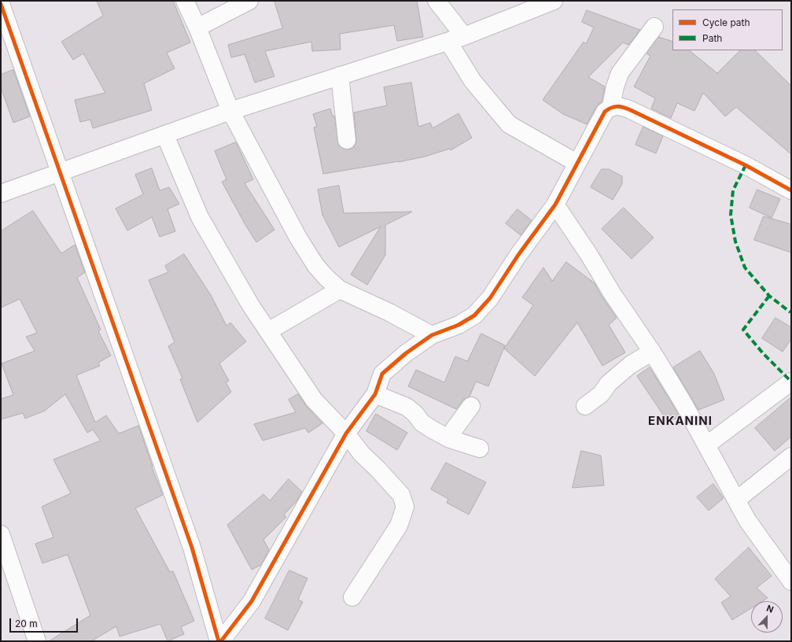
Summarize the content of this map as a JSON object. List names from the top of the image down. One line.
{"districts":["ENKANINI"],"legend":["Cycle path","Path"],"scale_bar":"20 m","north":"top"}
